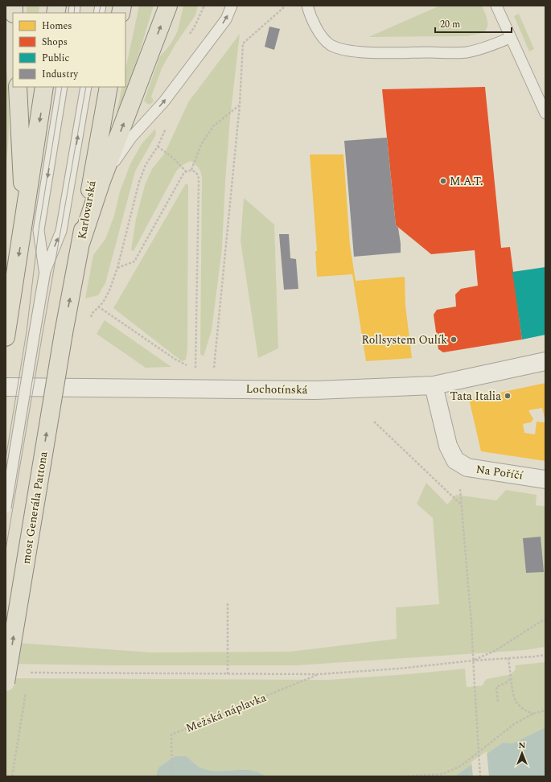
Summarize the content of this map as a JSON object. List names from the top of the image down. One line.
{"streets":{"main road":["Karlovarská","most Generála Pattona"],"street":["Lochotínská","Na Poříčí"],"path":["Mežská náplavka"]},"crossings":[["Karlovarská","most Generála Pattona"]],"one_way":["most Generála Pattona"],"places":["M.A.T.","Rollsystem Oulík","Tata Italia"],"legend":["Homes","Shops","Public","Industry"],"scale_bar":"20 m","north":"top"}
